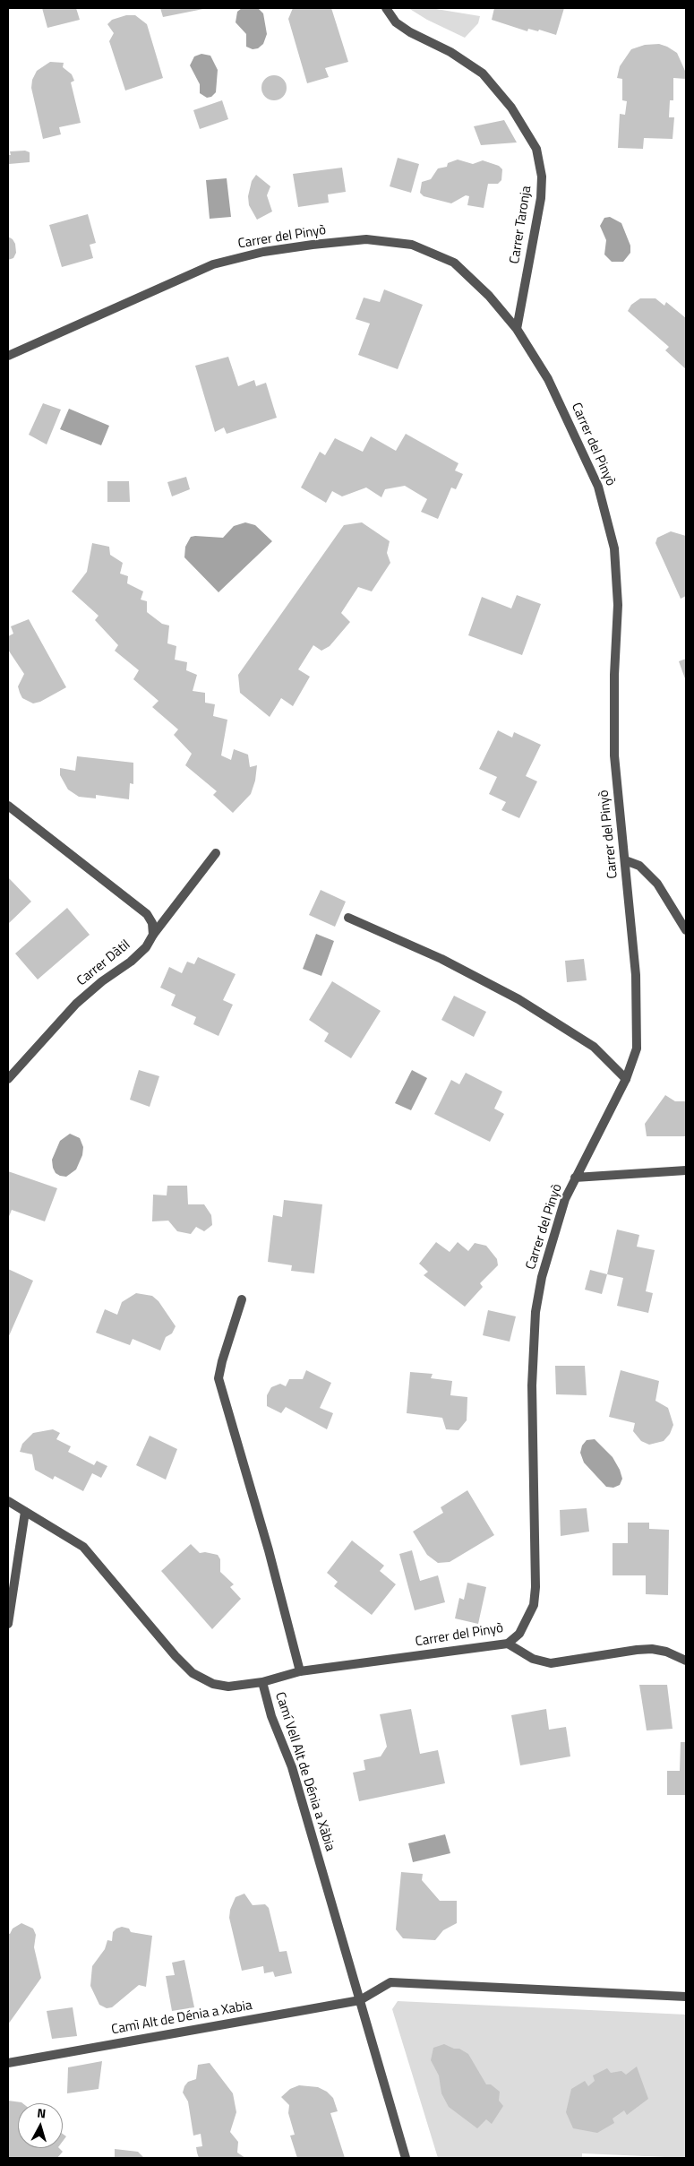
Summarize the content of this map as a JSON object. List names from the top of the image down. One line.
{"streets":{"street":["Carrer Taronja","Carrer del Pinyò","Carrer Dàtil","Camí Vell Alt de Dénia a Xàbia","Camì Alt de Dénia a Xabia"]},"crossings":[["Carrer Taronja","Carrer del Pinyò"],["Carrer del Pinyò","Camí Vell Alt de Dénia a Xàbia"],["Camí Vell Alt de Dénia a Xàbia","Camì Alt de Dénia a Xabia"]],"north":"top"}
